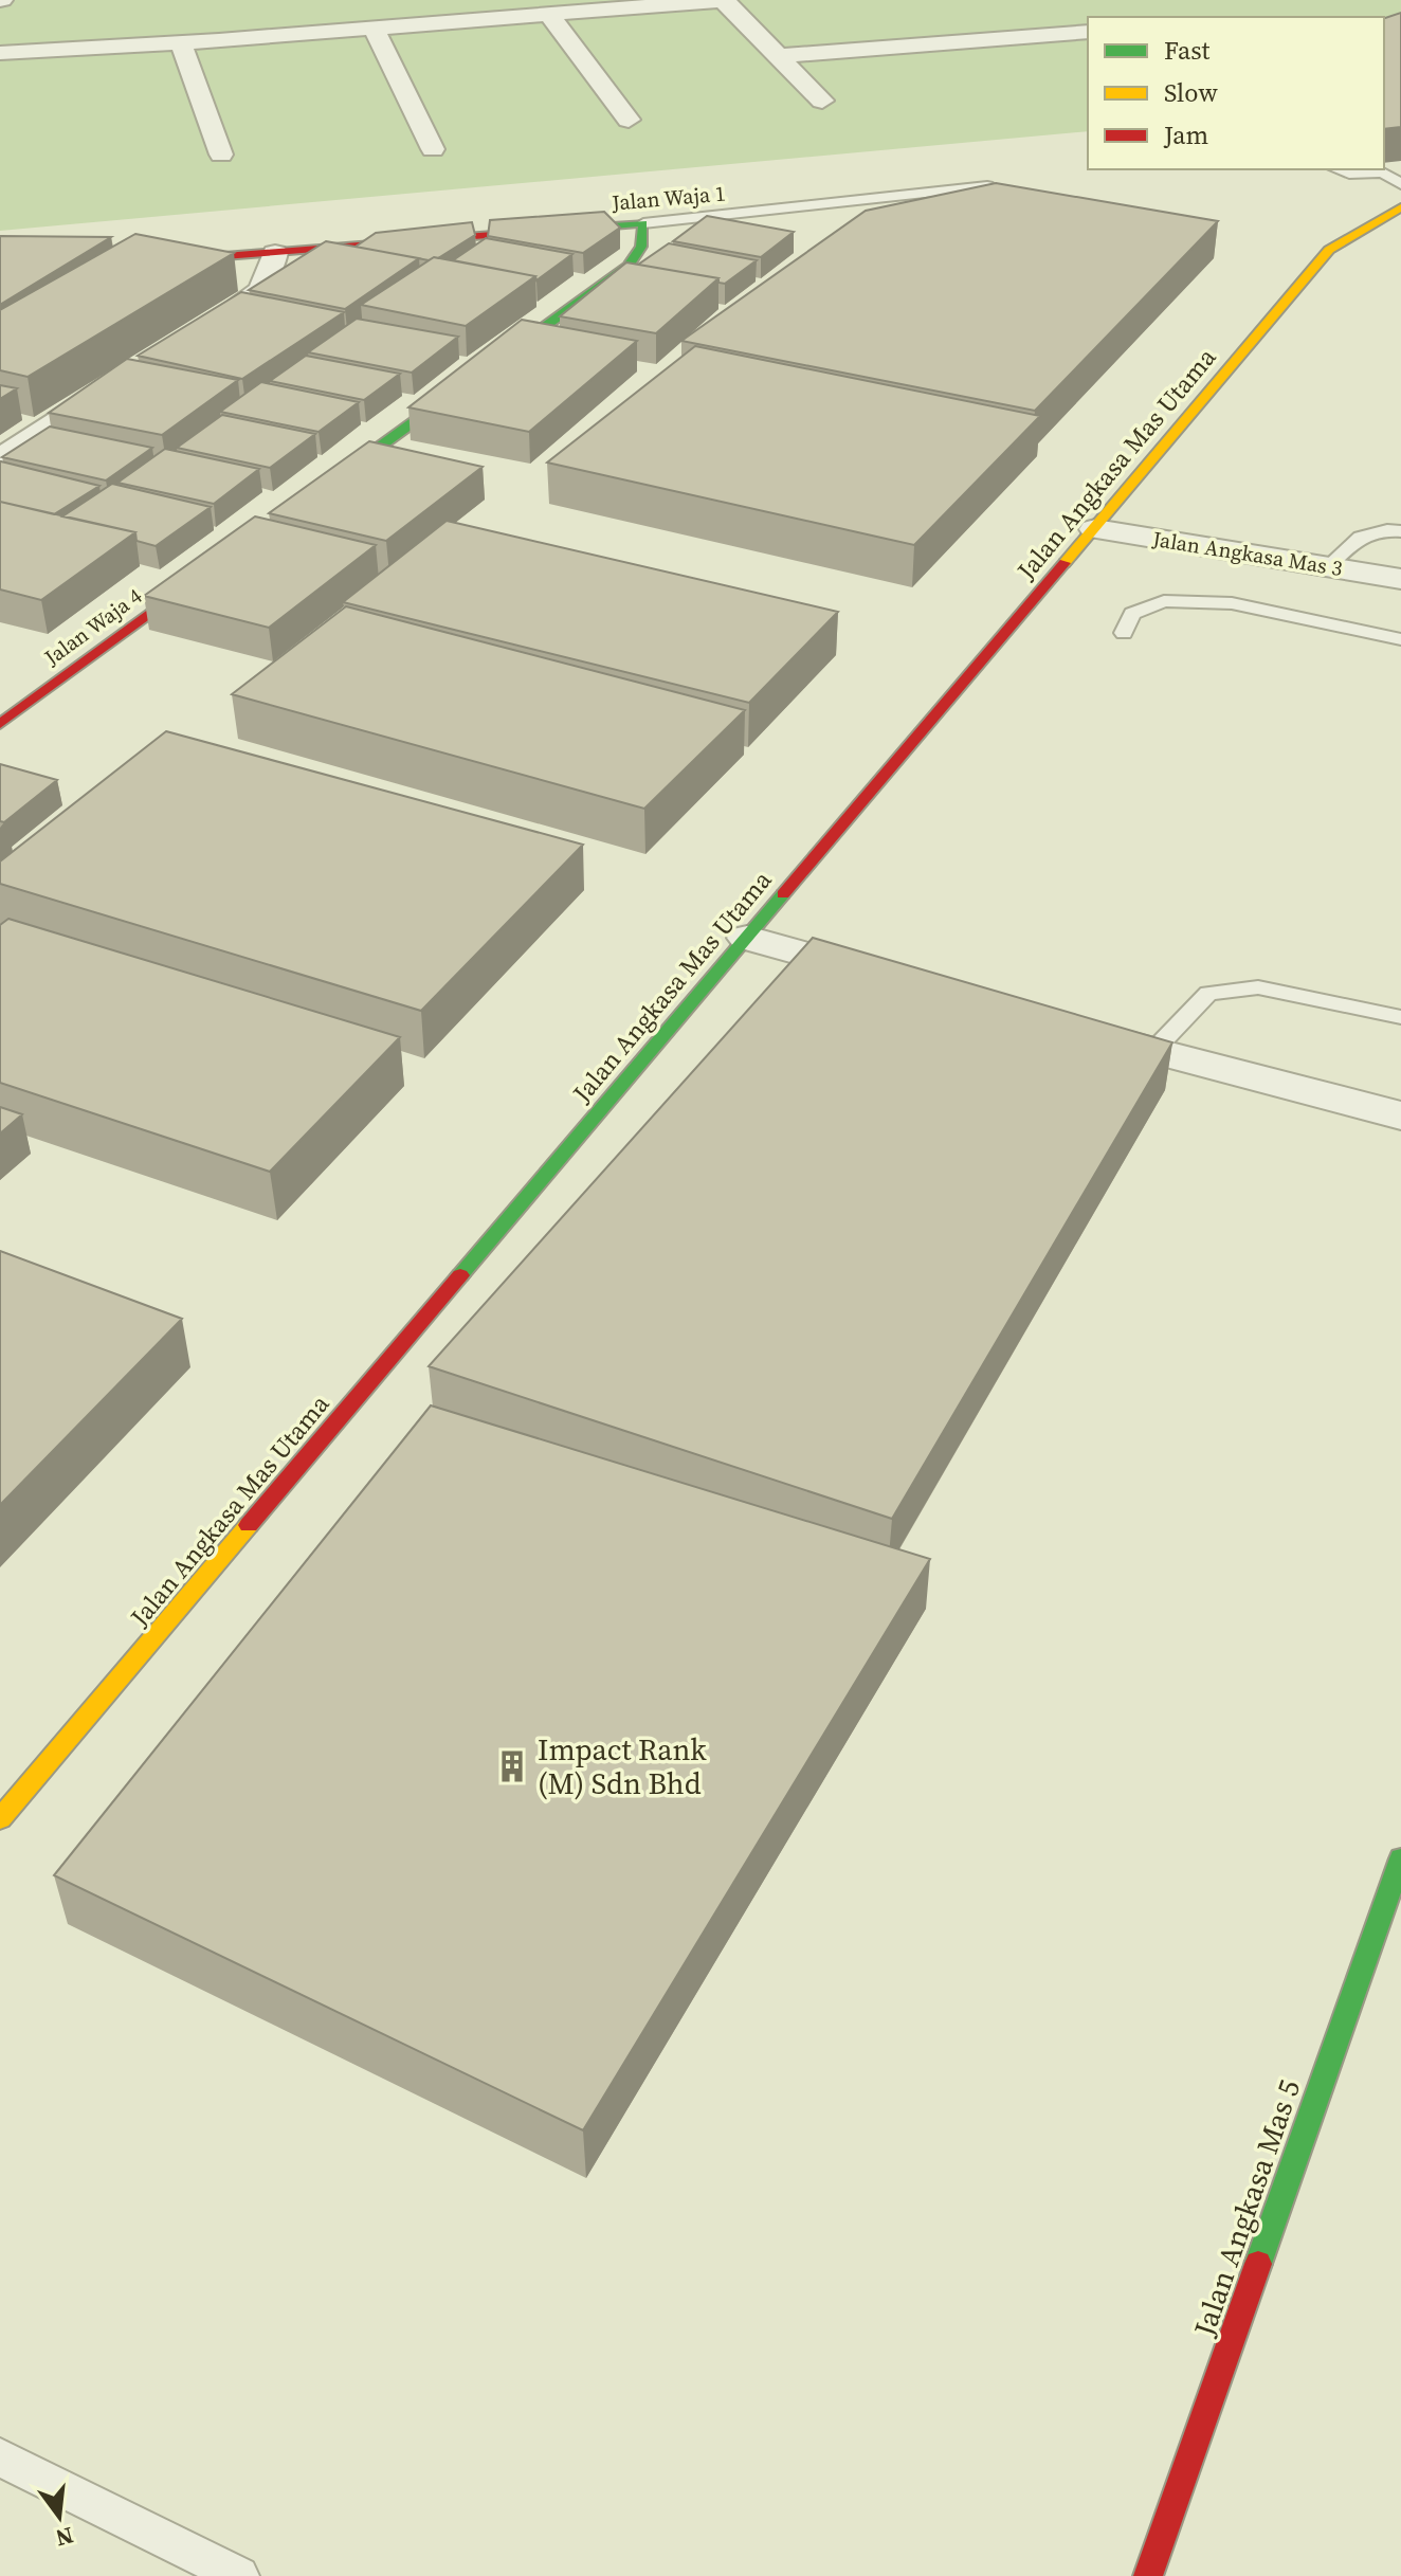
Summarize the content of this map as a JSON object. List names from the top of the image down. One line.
{"streets":{"street":["Jalan Waja 1","Jalan Angkasa Mas Utama","Jalan Angkasa Mas 3","Jalan Waja 4","Jalan Angkasa Mas 5"]},"crossings":[["Jalan Angkasa Mas Utama","Jalan Angkasa Mas 3"]],"places":{"building":["Impact Rank (M) Sdn Bhd"]},"legend":["Fast","Slow","Jam"],"north":"bottom"}
